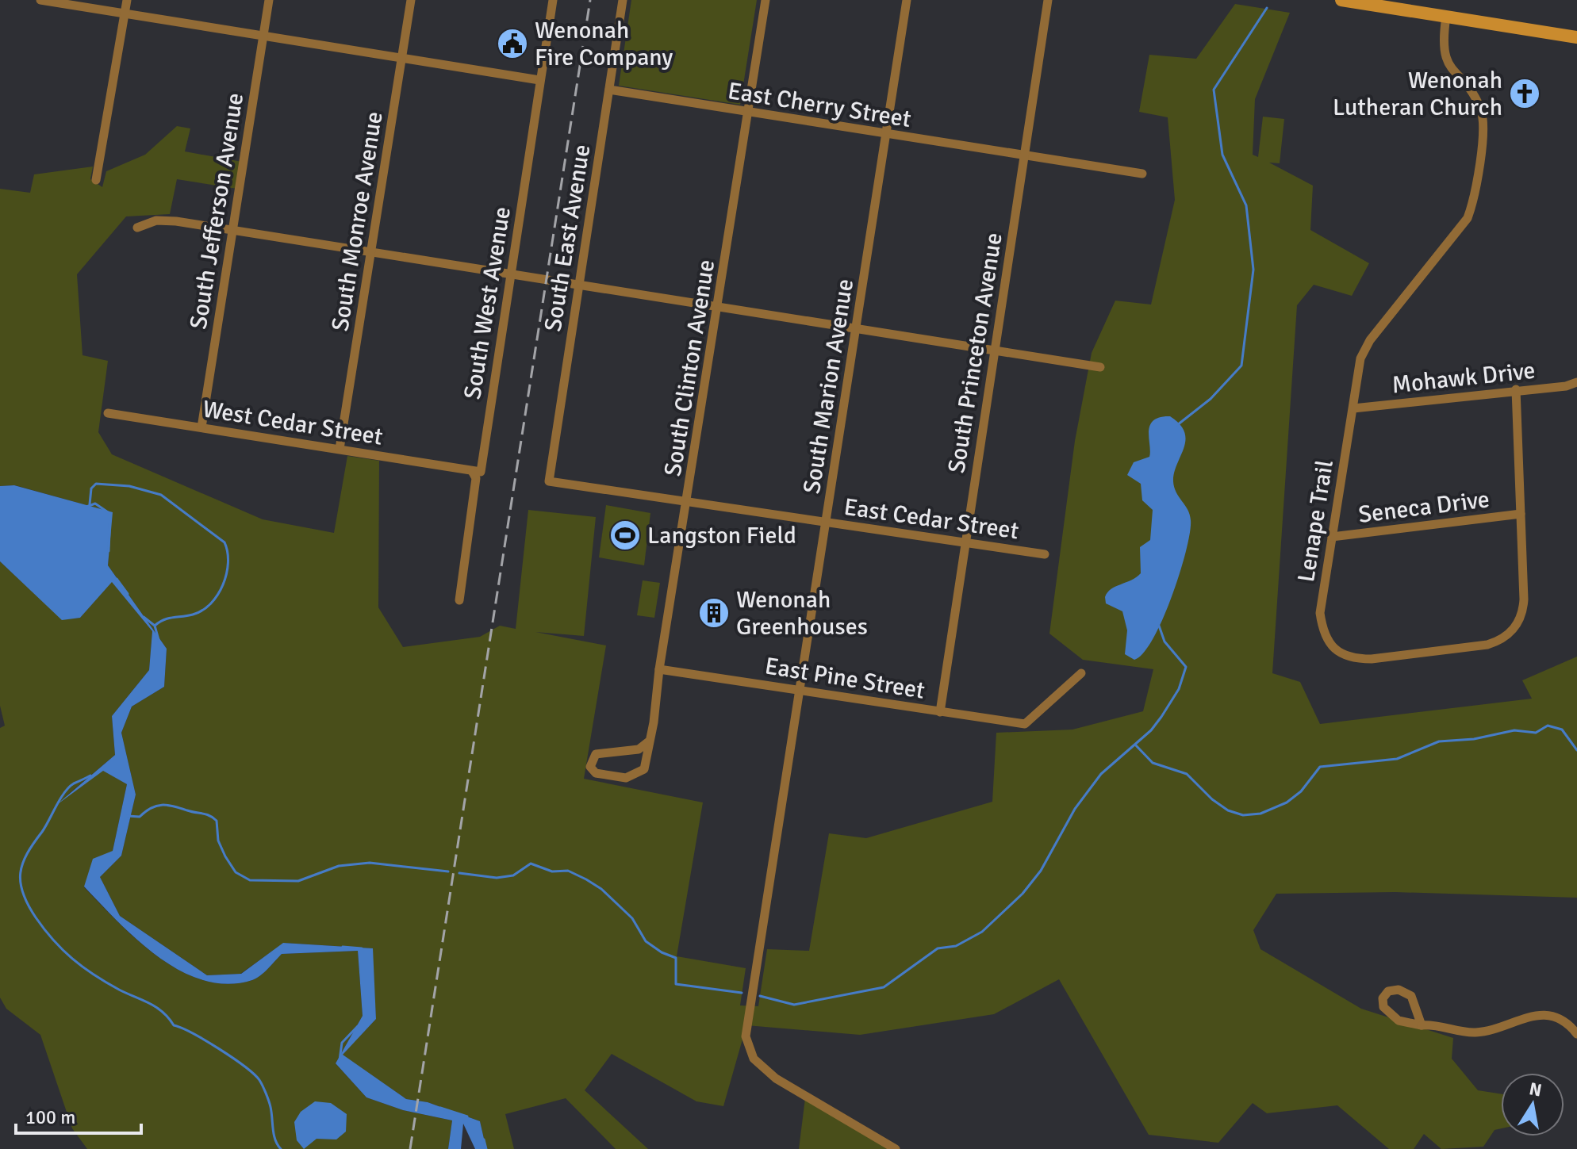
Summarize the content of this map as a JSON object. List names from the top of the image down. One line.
{"streets":{"street":["East Cherry Street","South Jefferson Avenue","South Monroe Avenue","South East Avenue","South West Avenue","South Princeton Avenue","South Clinton Avenue","Mohawk Drive","South Marion Avenue","West Cedar Street","Seneca Drive","East Cedar Street","Lenape Trail","East Pine Street"]},"crossings":[["East Cherry Street","South East Avenue"],["East Cherry Street","South Princeton Avenue"],["East Cherry Street","South Clinton Avenue"],["East Cherry Street","South Marion Avenue"],["South Jefferson Avenue","West Cedar Street"],["South Monroe Avenue","West Cedar Street"],["South East Avenue","East Cedar Street"],["South West Avenue","West Cedar Street"],["South Princeton Avenue","East Cedar Street"],["South Princeton Avenue","East Pine Street"],["South Clinton Avenue","East Cedar Street"],["South Clinton Avenue","East Pine Street"],["Mohawk Drive","Lenape Trail"],["South Marion Avenue","East Cedar Street"],["South Marion Avenue","East Pine Street"],["Seneca Drive","Lenape Trail"]],"places":{"public building":["Wenonah Fire Company"],"church":["Wenonah Lutheran Church"],"sports":["Langston Field"],"building":["Wenonah Greenhouses"]},"scale_bar":"100 m","north":"top"}
